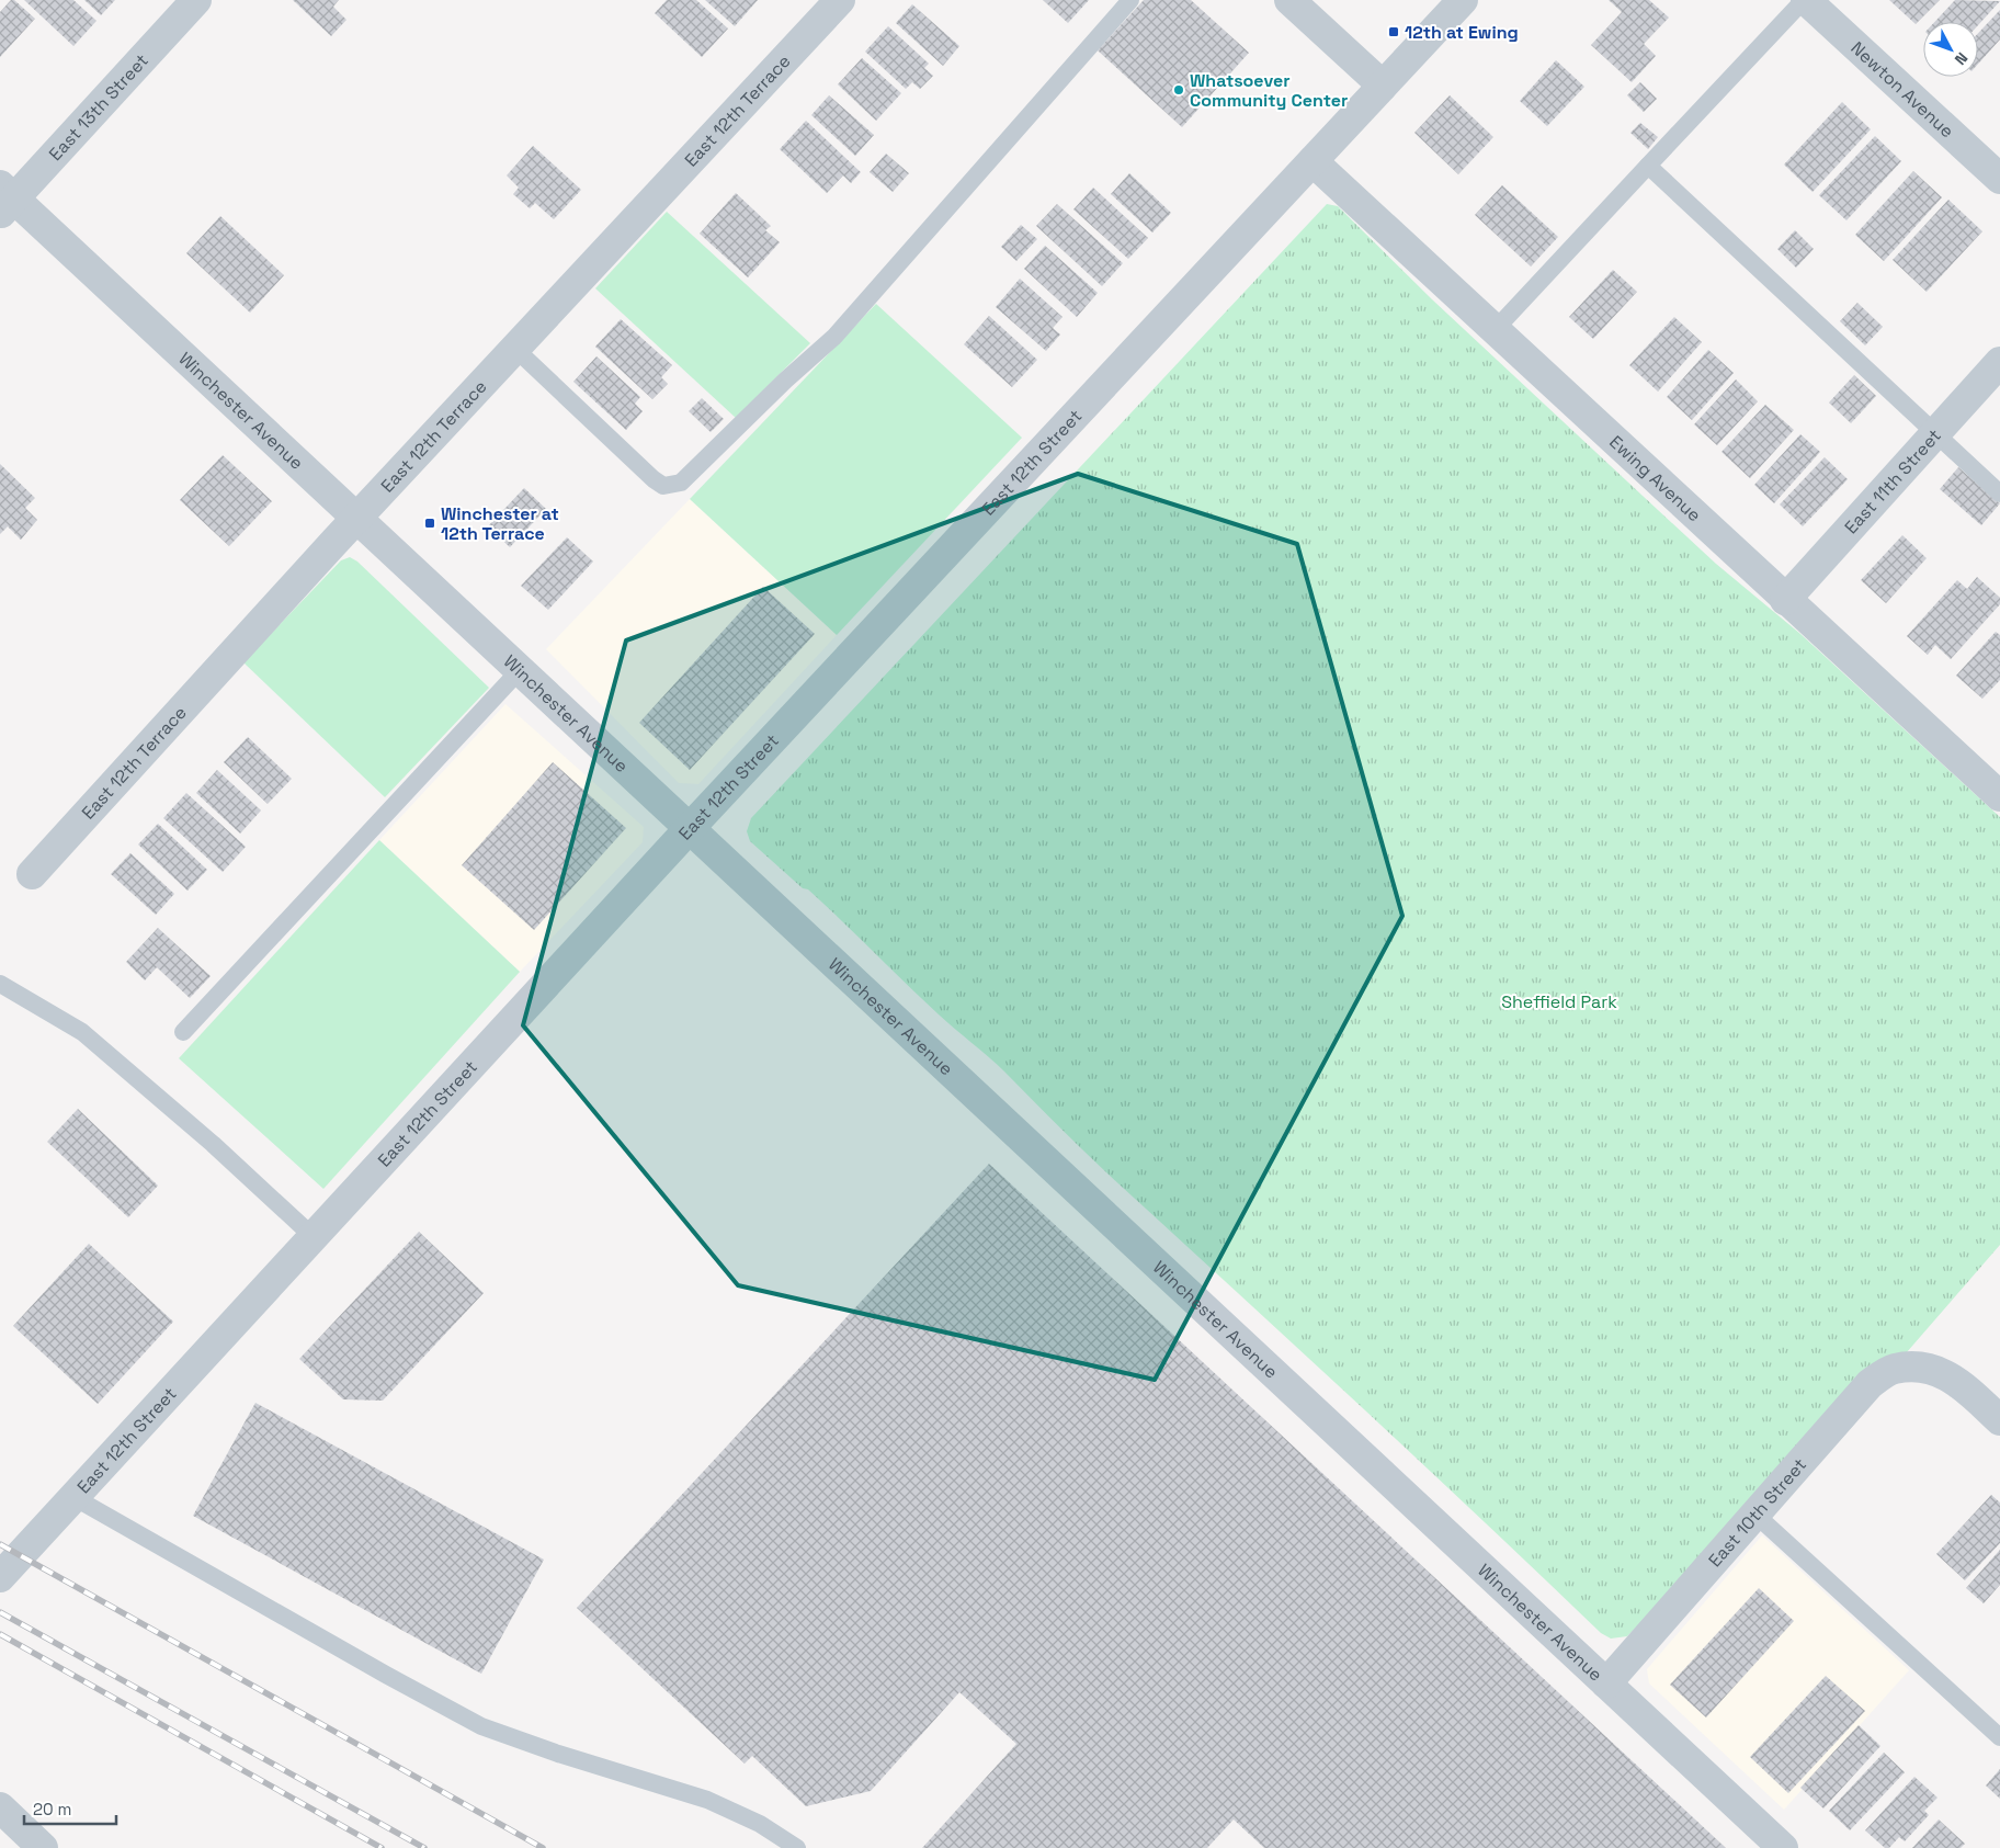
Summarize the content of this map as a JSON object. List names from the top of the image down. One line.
{"streets":{"street":["Newton Avenue","East 13th Street","East 12th Terrace","Winchester Avenue","East 12th Street","Ewing Avenue","East 11th Street","East 10th Street"]},"crossings":[["East 13th Street","Winchester Avenue"],["East 12th Terrace","Winchester Avenue"],["Winchester Avenue","East 12th Street"],["Winchester Avenue","East 10th Street"],["East 12th Street","Ewing Avenue"],["Ewing Avenue","East 11th Street"]],"parks":["Sheffield Park"],"places":{"transit":["12th at Ewing","Winchester at 12th Terrace"],"other":["Whatsoever Community Center"]},"scale_bar":"20 m","north":"bottom right"}
